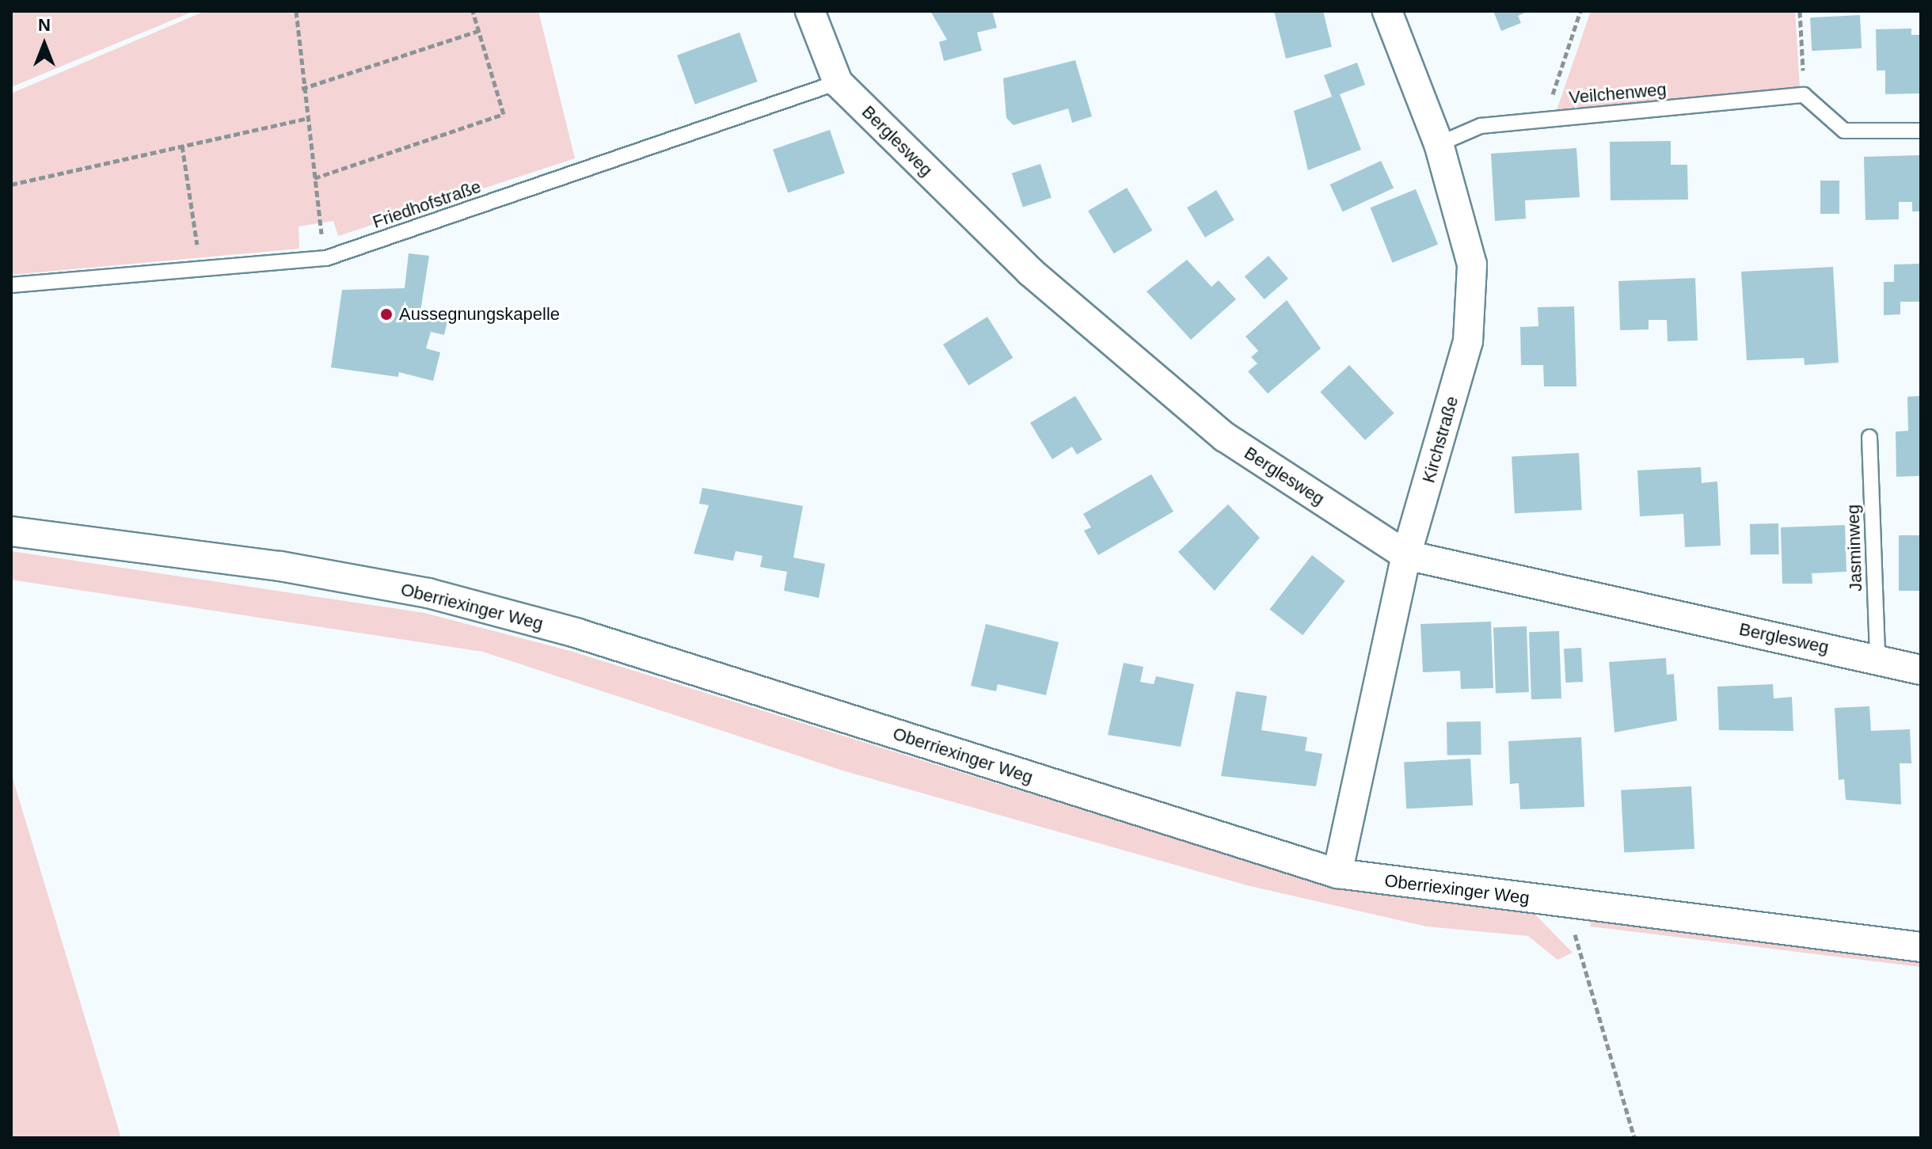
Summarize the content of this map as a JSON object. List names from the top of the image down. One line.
{"streets":{"street":["Berglesweg","Kirchstraße","Oberriexinger Weg"],"lane":["Veilchenweg","Friedhofstraße","Jasminweg"]},"crossings":[["Veilchenweg","Kirchstraße"],["Berglesweg","Friedhofstraße"],["Berglesweg","Kirchstraße"],["Berglesweg","Jasminweg"],["Kirchstraße","Oberriexinger Weg"]],"places":["Aussegnungskapelle"],"north":"top"}
